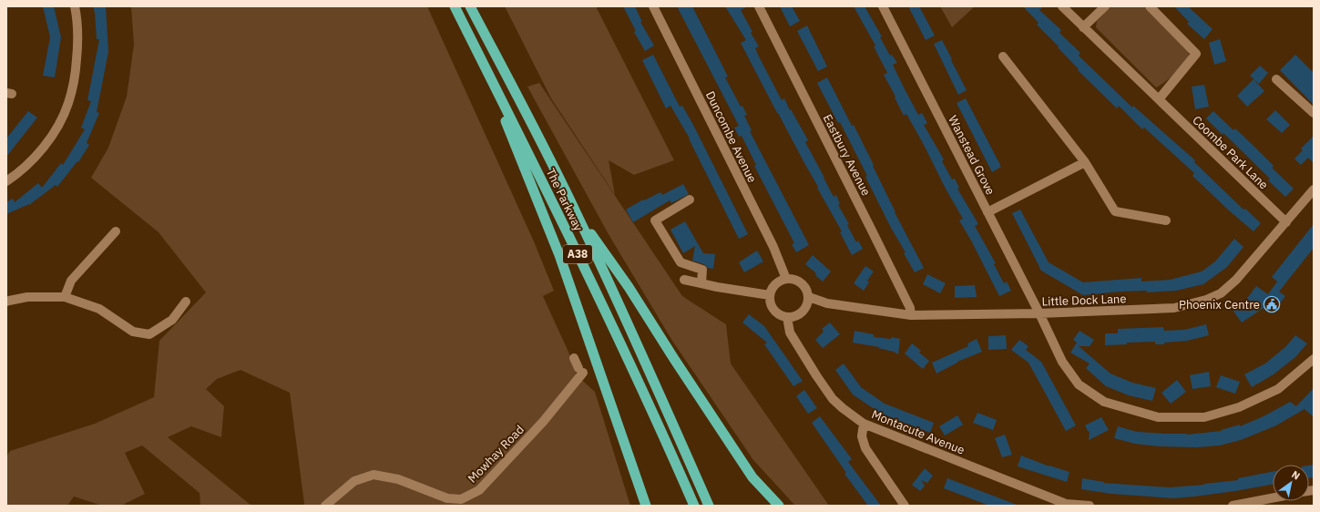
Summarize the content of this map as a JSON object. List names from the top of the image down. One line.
{"streets":{"highway":["The Parkway","A38"],"street":["Duncombe Avenue","Coombe Park Lane","Eastbury Avenue","Wanstead Grove","Little Dock Lane","Montacute Avenue","Mowhay Road"]},"crossings":[["Duncombe Avenue","Little Dock Lane"],["Duncombe Avenue","Montacute Avenue"],["Coombe Park Lane","Little Dock Lane"],["Eastbury Avenue","Little Dock Lane"],["Wanstead Grove","Little Dock Lane"],["The Parkway","A38"],["Little Dock Lane","Montacute Avenue"]],"places":{"public building":["Phoenix Centre"]},"north":"top right"}
